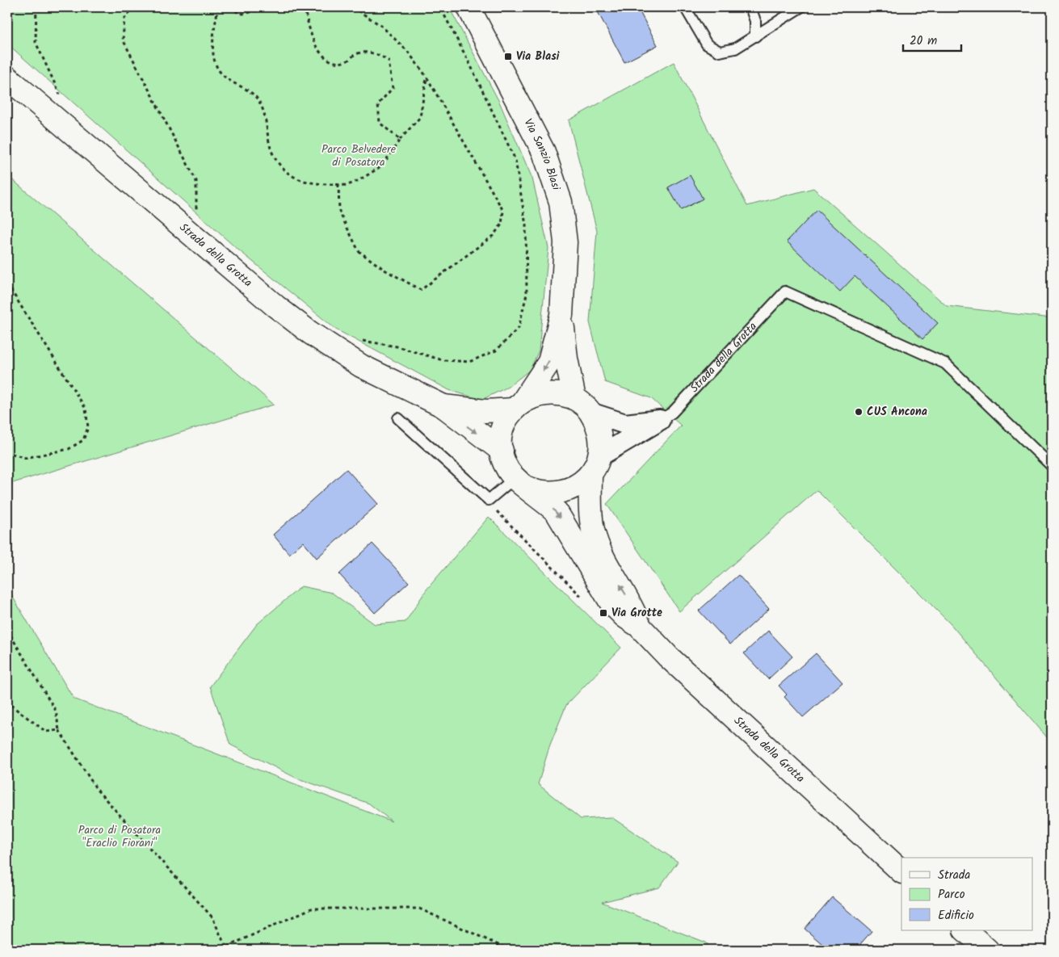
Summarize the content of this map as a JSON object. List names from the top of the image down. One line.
{"streets":{"street":["Via Sanzio Blasi","Strada della Grotta"]},"crossings":[["Via Sanzio Blasi","Strada della Grotta"]],"parks":["Parco Belvedere di Posatora","Parco di Posatora \"Eraclio Fiorani\""],"places":{"transit":["Via Blasi","Via Grotte"],"other":["CUS Ancona"]},"legend":["Strada","Parco","Edificio"],"scale_bar":"20 m"}
